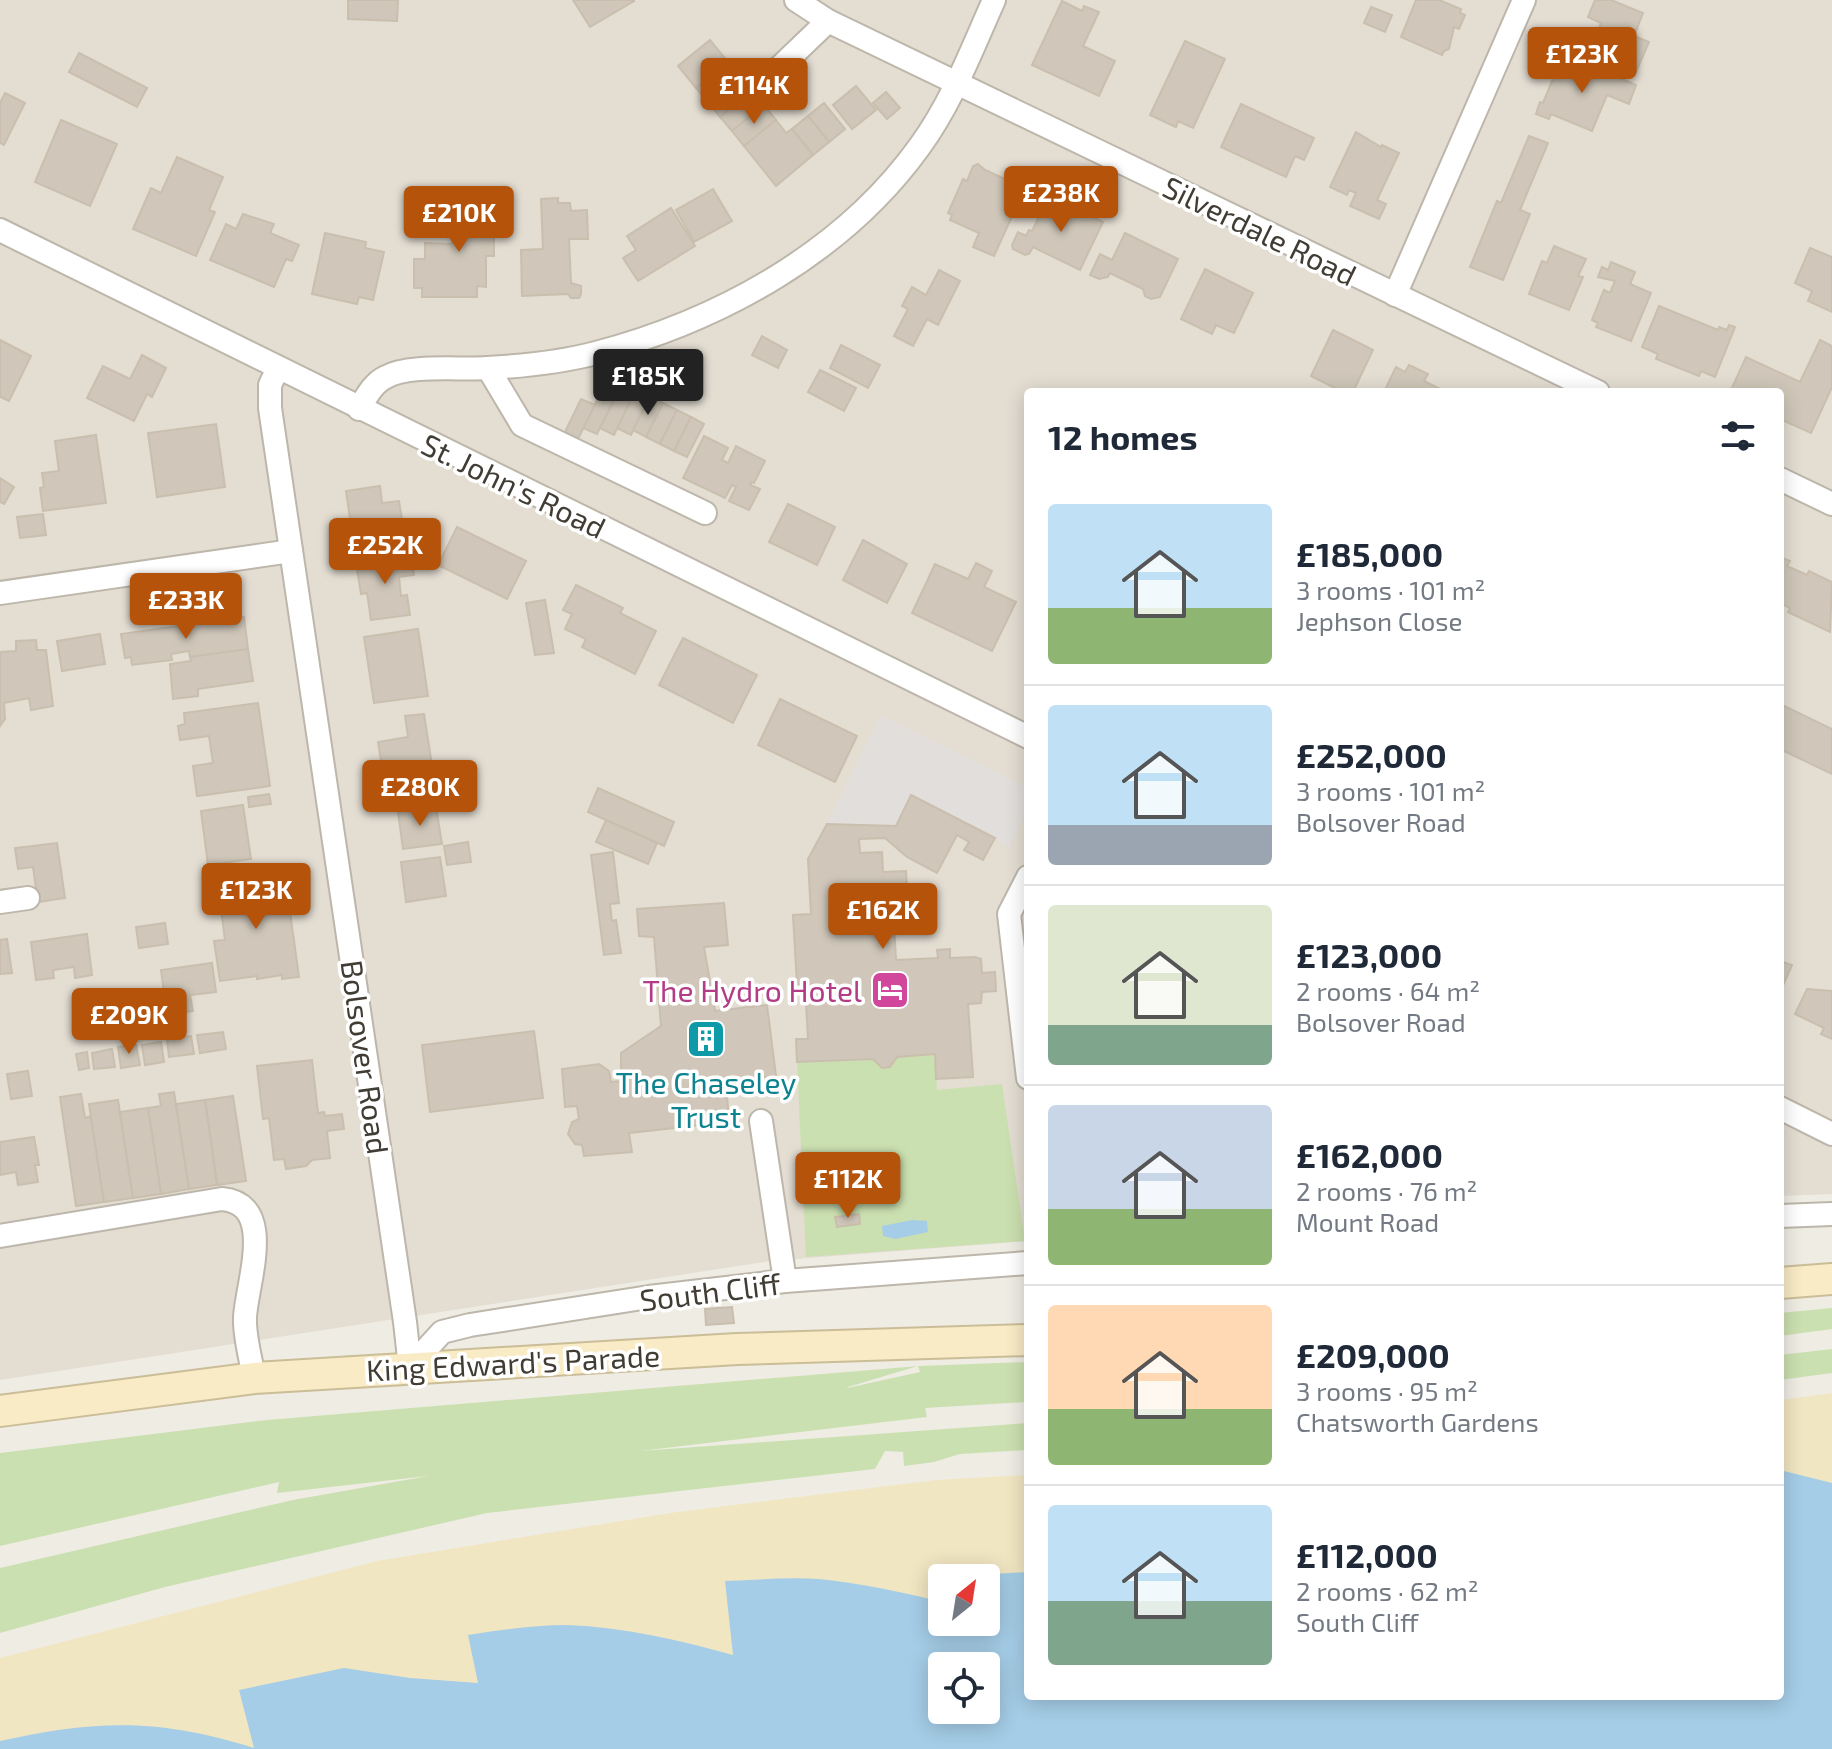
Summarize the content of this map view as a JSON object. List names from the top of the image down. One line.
{"streets":{"main road":["King Edward's Parade"],"street":["Silverdale Road","St. John's Road","Bolsover Road","South Cliff"]},"crossings":[["St. John's Road","Bolsover Road"],["Bolsover Road","South Cliff"],["Bolsover Road","King Edward's Parade"],["South Cliff","King Edward's Parade"]],"places":{"hotel":["The Hydro Hotel"],"building":["The Chaseley Trust"]},"north":"top right","page":{"price":["£123K","£114K","£238K","£210K","£185K","£252K","£233K","£280K","£123K","£162K","£209K","£112K"],"heading":"12 homes","list":[{"name":"£185,000","note":"3 rooms · 101 m² · Jephson Close"},{"name":"£252,000","note":"3 rooms · 101 m² · Bolsover Road"},{"name":"£123,000","note":"2 rooms · 64 m² · Bolsover Road"},{"name":"£162,000","note":"2 rooms · 76 m² · Mount Road"},{"name":"£209,000","note":"3 rooms · 95 m² · Chatsworth Gardens"},{"name":"£112,000","note":"2 rooms · 62 m² · South Cliff"}]}}
